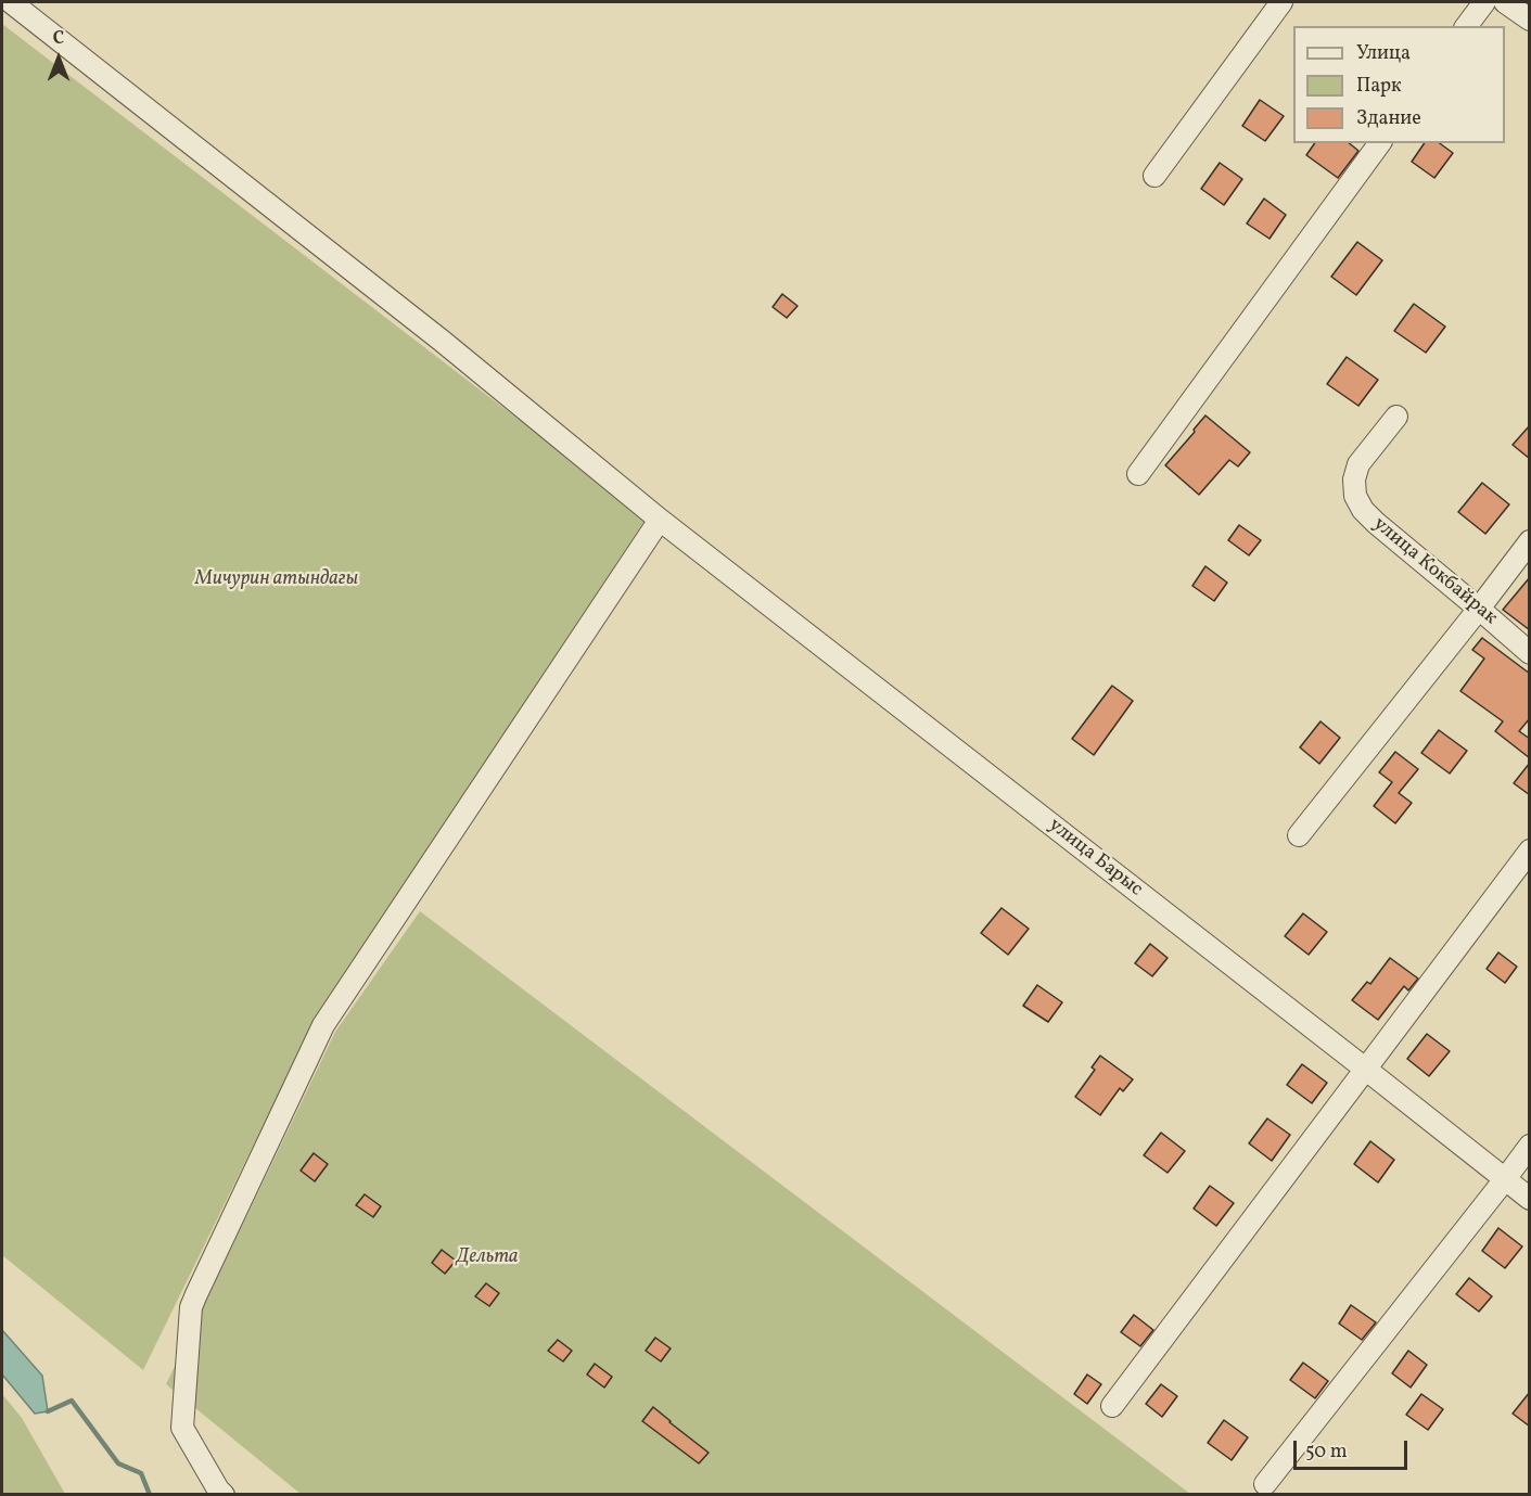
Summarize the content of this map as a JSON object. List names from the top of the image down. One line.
{"streets":{"street":["улица Кокбайрак","улица Барыс"]},"parks":["Мичурин атындағы","Дельта"],"legend":["Улица","Парк","Здание"],"scale_bar":"50 m","north":"top"}
